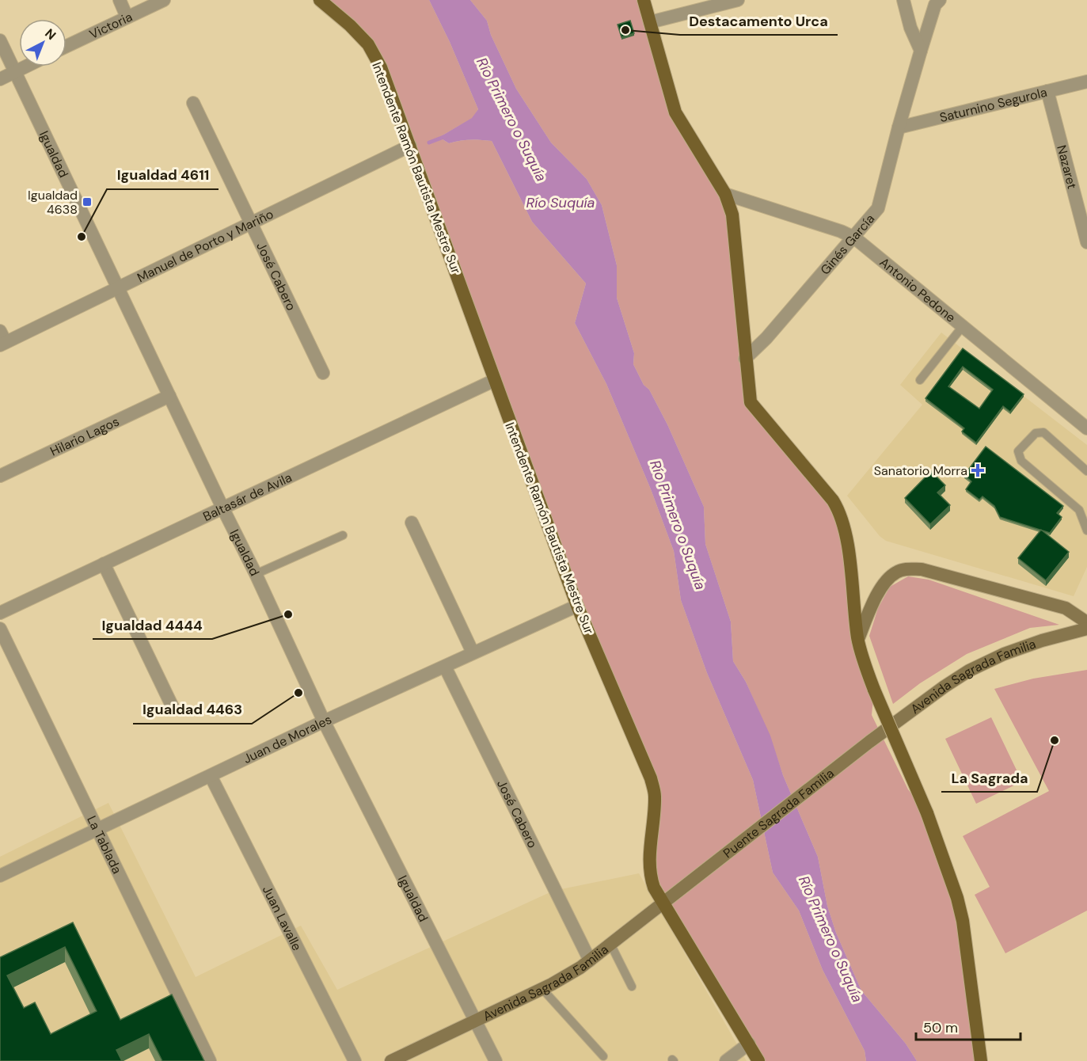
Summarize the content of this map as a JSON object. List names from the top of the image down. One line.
{"streets":{"main road":["Intendente Ramón Bautista Mestre Sur","Avenida Sagrada Familia","Puente Sagrada Familia"],"street":["Victoria","Saturnino Segurola","Igualdad","Nazaret","Ginés García","Manuel de Porto y Mariño","José Cabero","Antonio Pedone","Hilario Lagos","Baltasár de Avila","Juan de Morales","La Tablada","Juan Lavalle"]},"crossings":[["Saturnino Segurola","Nazaret"],["Saturnino Segurola","Ginés García"],["Igualdad","Manuel de Porto y Mariño"],["Igualdad","Hilario Lagos"],["Igualdad","Baltasár de Avila"],["Igualdad","Avenida Sagrada Familia"],["Igualdad","Juan de Morales"],["Intendente Ramón Bautista Mestre Sur","Manuel de Porto y Mariño"],["Intendente Ramón Bautista Mestre Sur","Baltasár de Avila"],["Intendente Ramón Bautista Mestre Sur","Avenida Sagrada Familia"],["Intendente Ramón Bautista Mestre Sur","Juan de Morales"],["Ginés García","Antonio Pedone"],["Manuel de Porto y Mariño","José Cabero"],["José Cabero","Avenida Sagrada Familia"],["José Cabero","Juan de Morales"],["Avenida Sagrada Familia","Puente Sagrada Familia"],["Juan de Morales","La Tablada"],["Juan de Morales","Juan Lavalle"]],"water":["Río Primero o Suquía","Río Suquía"],"places":{"other":["Destacamento Urca","Igualdad 4611","Igualdad 4444","Igualdad 4463","La Sagrada"],"transit":["Igualdad 4638"],"health":["Sanatorio Morra"]},"scale_bar":"50 m","north":"top right"}
